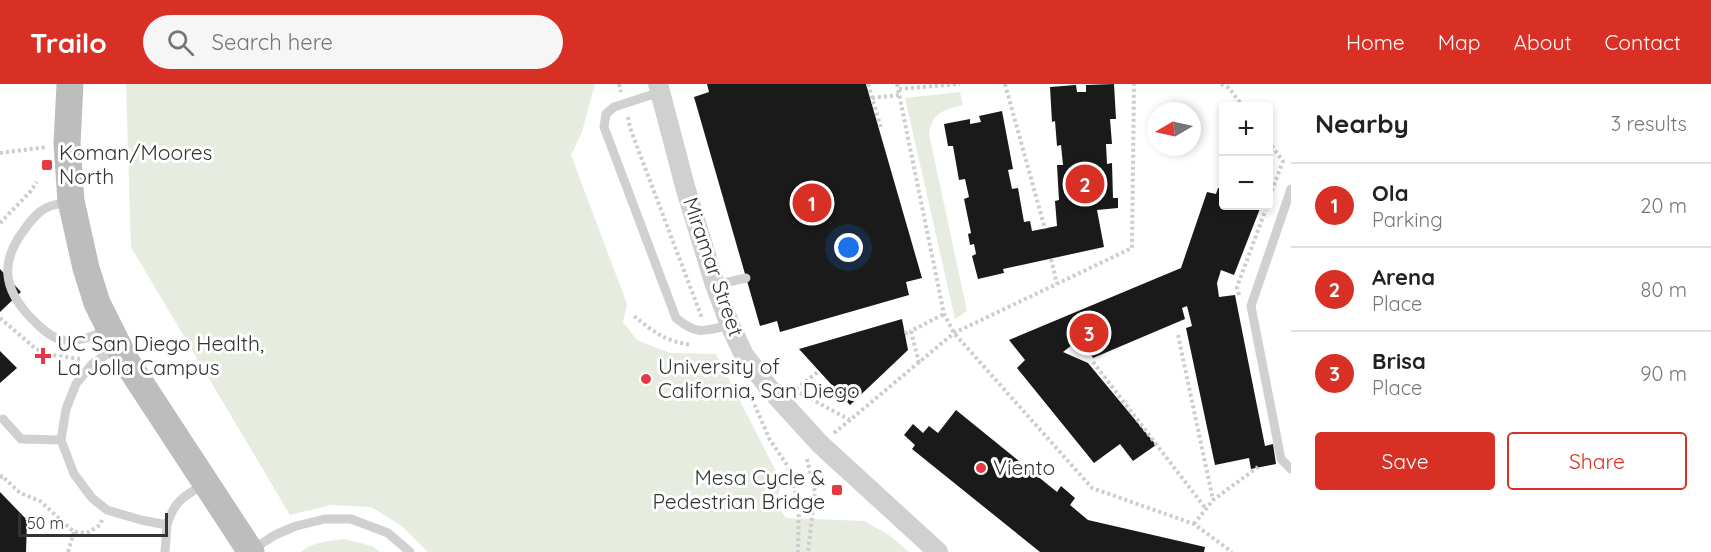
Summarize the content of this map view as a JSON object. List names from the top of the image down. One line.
{"streets":{"street":["Miramar Street"]},"places":{"transit":["Koman/Moores North","Mesa Cycle & Pedestrian Bridge"],"health":["UC San Diego Health, La Jolla Campus"],"other":["University of California, San Diego","Viento"]},"scale_bar":"50 m","north":"left","page":{"header":"Trailo","search":"Search here","nav":["Home","Map","About","Contact"],"heading":["Nearby","3 results"],"map_buttons":["+","−"],"pins":["2","1","3"],"list":[{"mark":"1","name":"Ola","note":"Parking","value":"20 m"},{"mark":"2","name":"Arena","note":"Place","value":"80 m"},{"mark":"3","name":"Brisa","note":"Place","value":"90 m"}],"buttons":["Save","Share"],"scale":"50 m"}}
